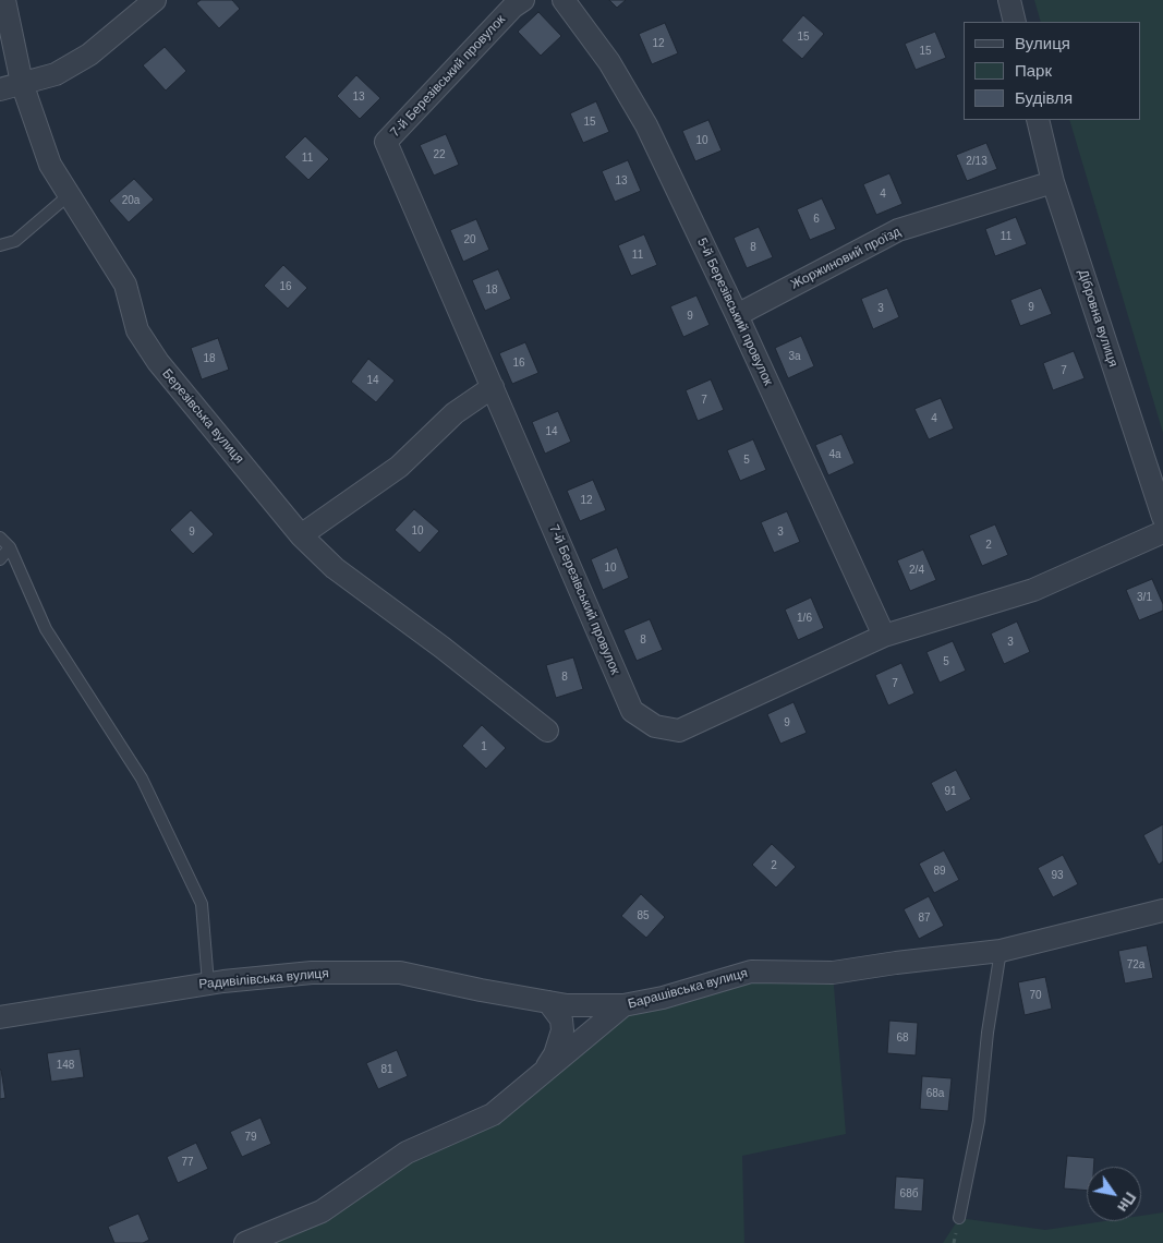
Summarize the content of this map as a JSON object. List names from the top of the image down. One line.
{"streets":{"street":["7-й Березівський провулок","Жоржиновий проїзд","5-й Березівський провулок","Дібровна вулиця","Березівська вулиця","Радивілівська вулиця","Барашівська вулиця"]},"crossings":[["7-й Березівський провулок","5-й Березівський провулок"],["Жоржиновий проїзд","5-й Березівський провулок"],["Жоржиновий проїзд","Дібровна вулиця"],["Радивілівська вулиця","Барашівська вулиця"]],"house_numbers":["15","12","15","13","15","10","22","11","2/13","13","4","20а","6","11","20","8","11","16","18","9","3","9","3а","18","16","7","14","7","4","14","4а","5","12","10","9","3","2","10","2/4","3/1","1/6","8","3","5","8","7","9","1","91","2","89","93","85","87","72а","70","68","148","81","68а","79","77","68б"],"legend":["Вулиця","Парк","Будівля"],"north":"bottom right"}
